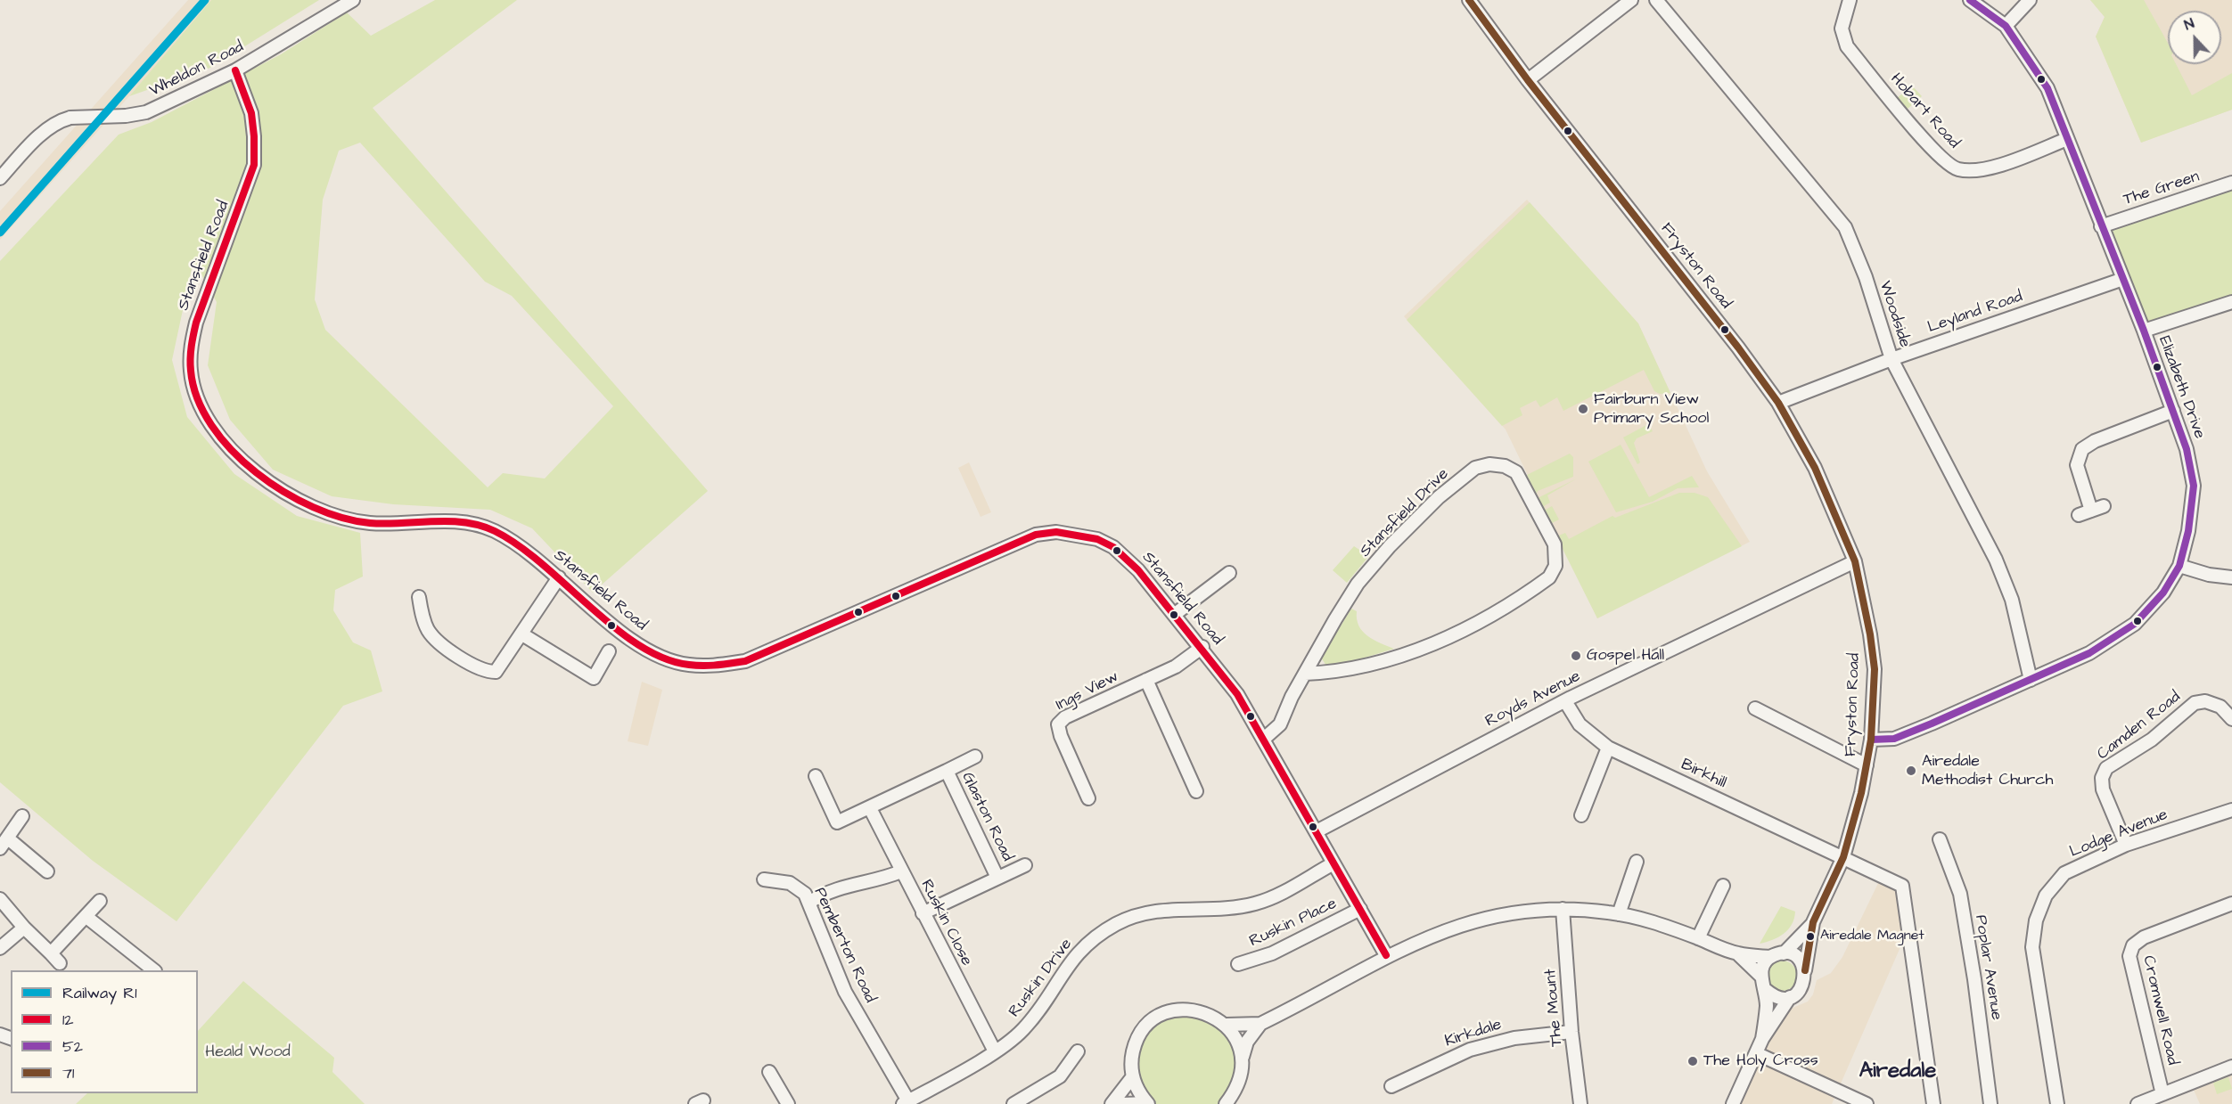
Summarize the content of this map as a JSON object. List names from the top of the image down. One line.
{"streets":{"street":["Wheldon Road","Hobart Road","The Green","Stansfield Road","Fryston Road","Leyland Road","Woodside","Elizabeth Drive","Stansfield Drive","Ings View","Royds Avenue","Camden Road","Birkhill","Glaston Road","Lodge Avenue","Ruskin Close","Ruskin Place","Pemberton Road","Poplar Avenue","Ruskin Drive","The Mount","Cromwell Road","Kirkdale"]},"crossings":[["Wheldon Road","Stansfield Road"],["Hobart Road","Elizabeth Drive"],["The Green","Elizabeth Drive"],["Stansfield Road","Stansfield Drive"],["Stansfield Road","Ings View"],["Stansfield Road","Royds Avenue"],["Stansfield Road","Ruskin Place"],["Stansfield Road","Ruskin Drive"],["Fryston Road","Leyland Road"],["Fryston Road","Elizabeth Drive"],["Fryston Road","Royds Avenue"],["Fryston Road","Birkhill"],["Leyland Road","Woodside"],["Leyland Road","Elizabeth Drive"],["Woodside","Elizabeth Drive"],["Royds Avenue","Birkhill"],["Camden Road","Lodge Avenue"],["Glaston Road","Ruskin Close"],["Ruskin Close","Ruskin Drive"],["Pemberton Road","Ruskin Drive"],["The Mount","Kirkdale"]],"districts":["Airedale"],"parks":["Heald Wood"],"places":["Fairburn View Primary School","Gospel Hall","Airedale Methodist Church","Airedale Magnet","The Holy Cross"],"lines":["rail line R1","transit line 52","transit line 71","transit line 12"],"legend":["Railway R1","12","52","71"],"north":"top"}
